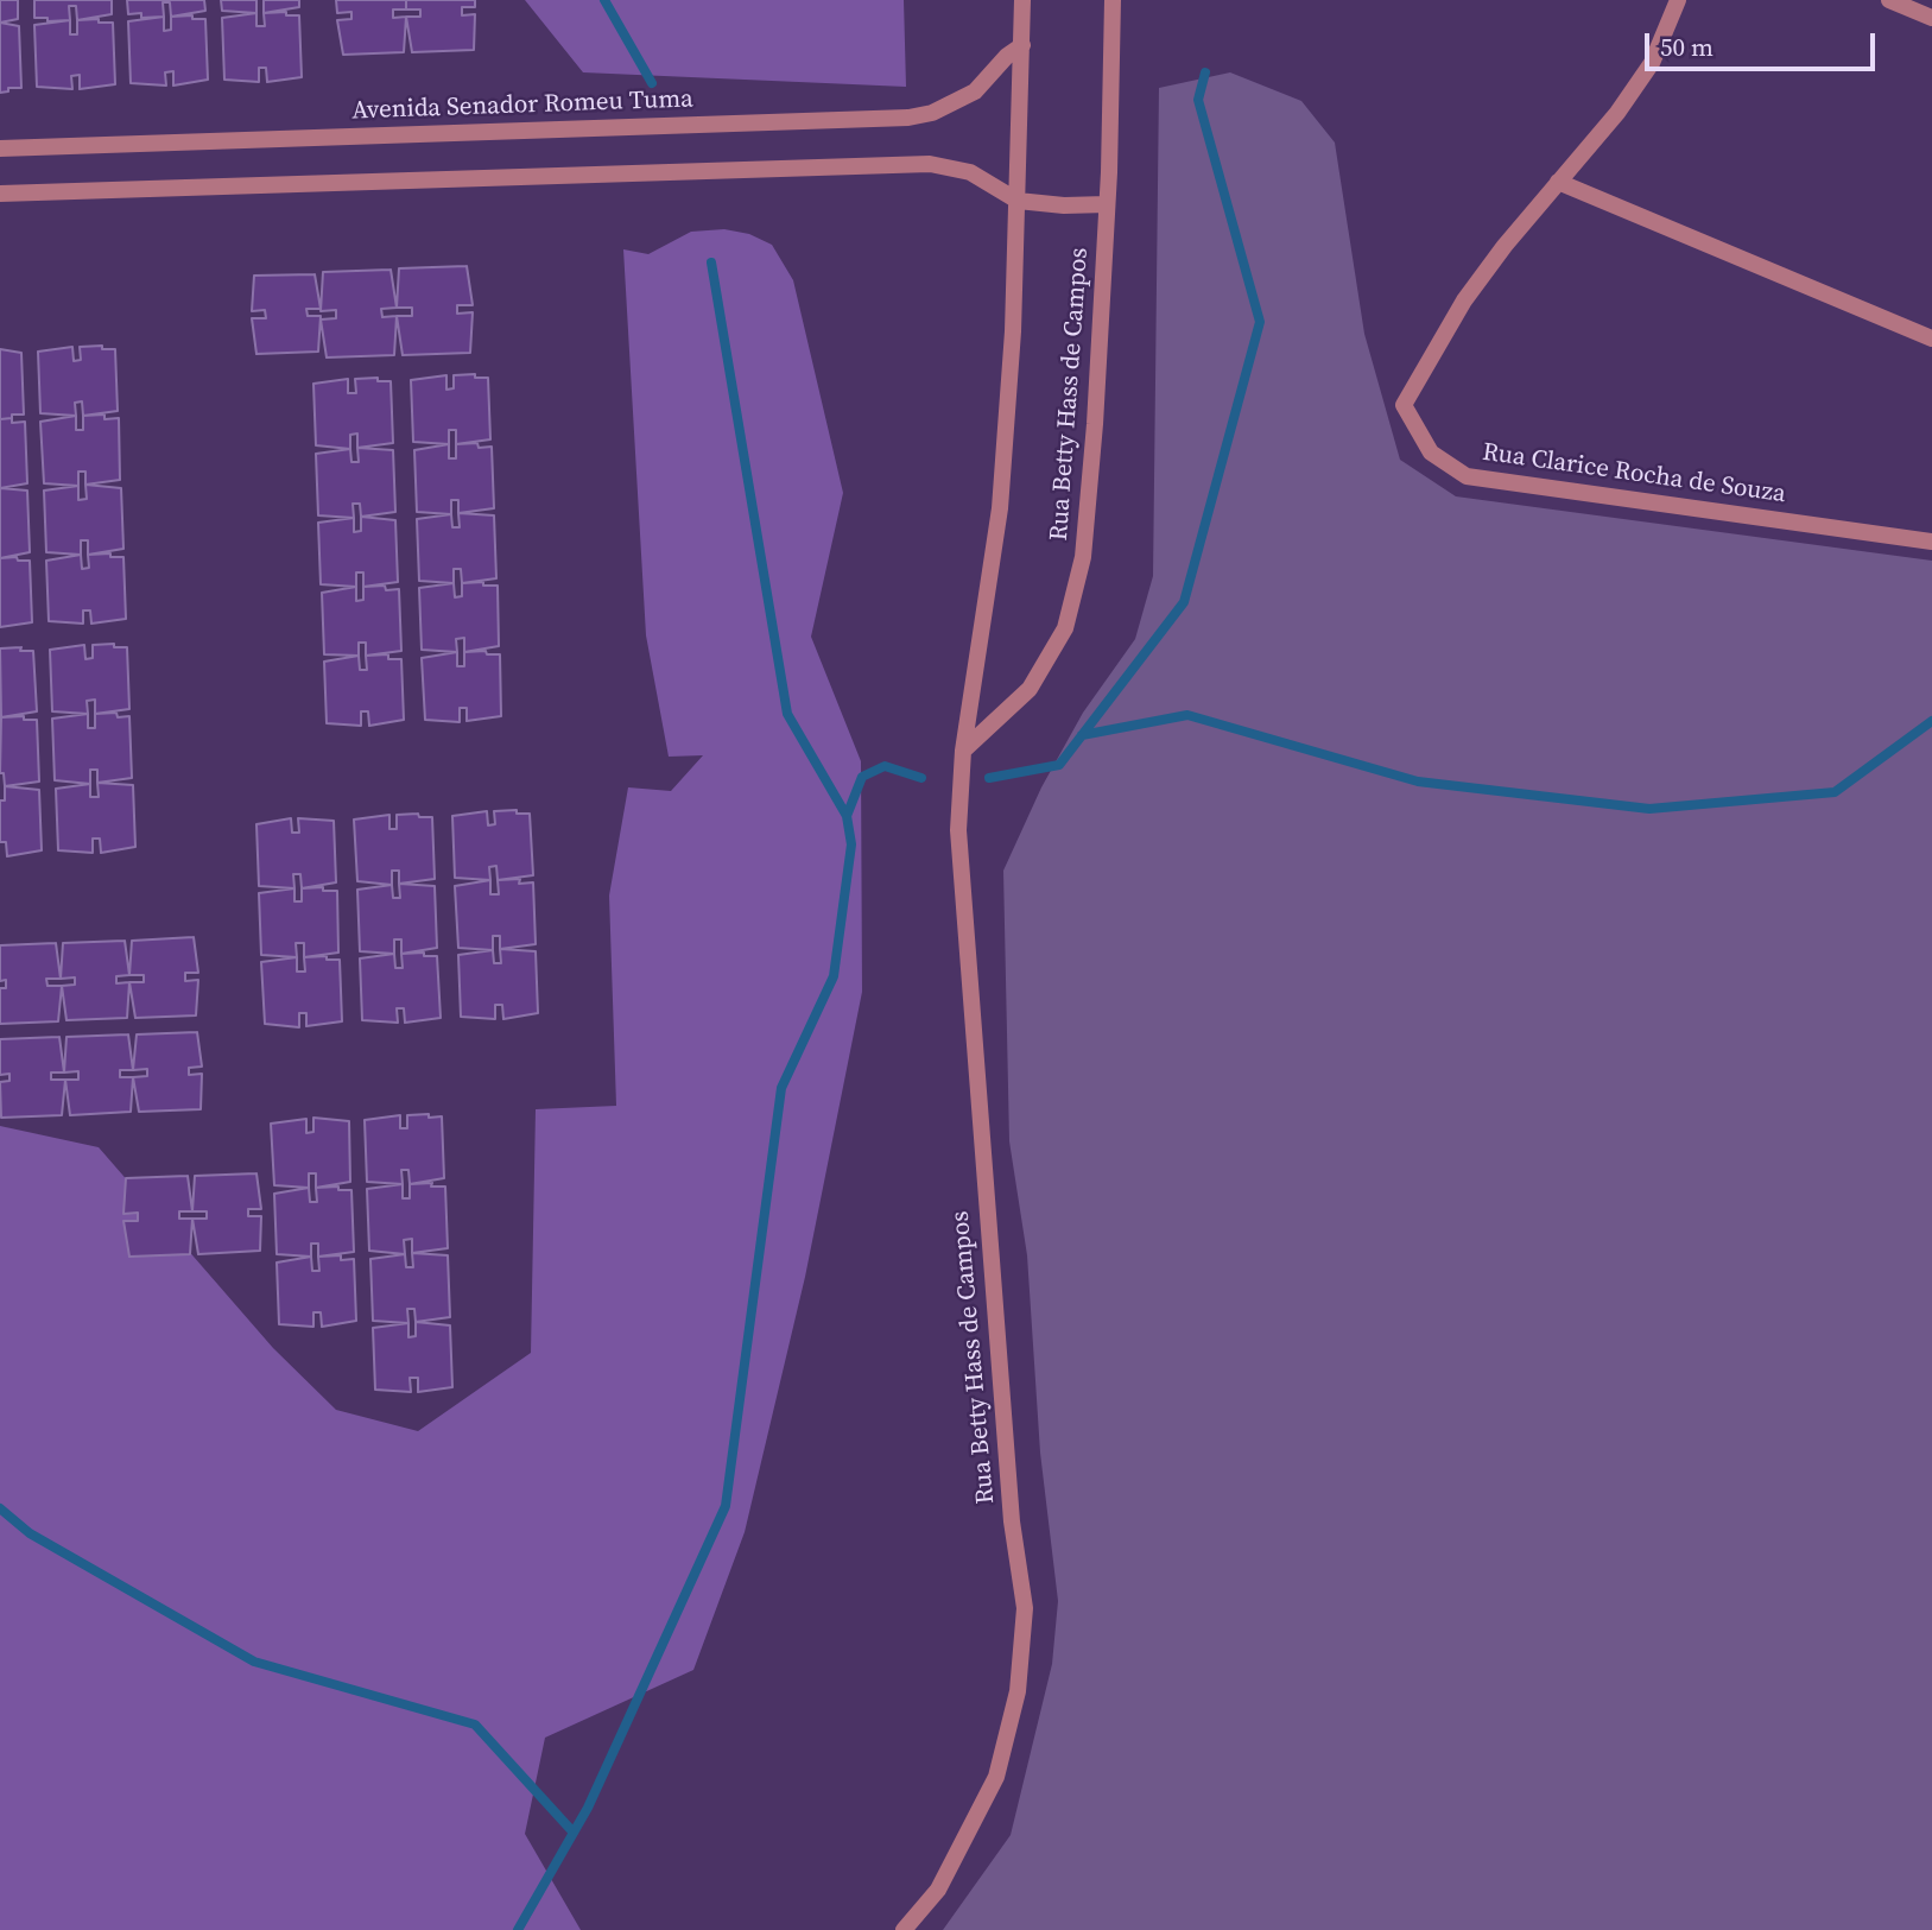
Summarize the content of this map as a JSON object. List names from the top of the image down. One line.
{"streets":{"street":["Avenida Senador Romeu Tuma","Rua Betty Hass de Campos","Rua Clarice Rocha de Souza"]},"crossings":[["Avenida Senador Romeu Tuma","Rua Betty Hass de Campos"]],"scale_bar":"50 m"}
